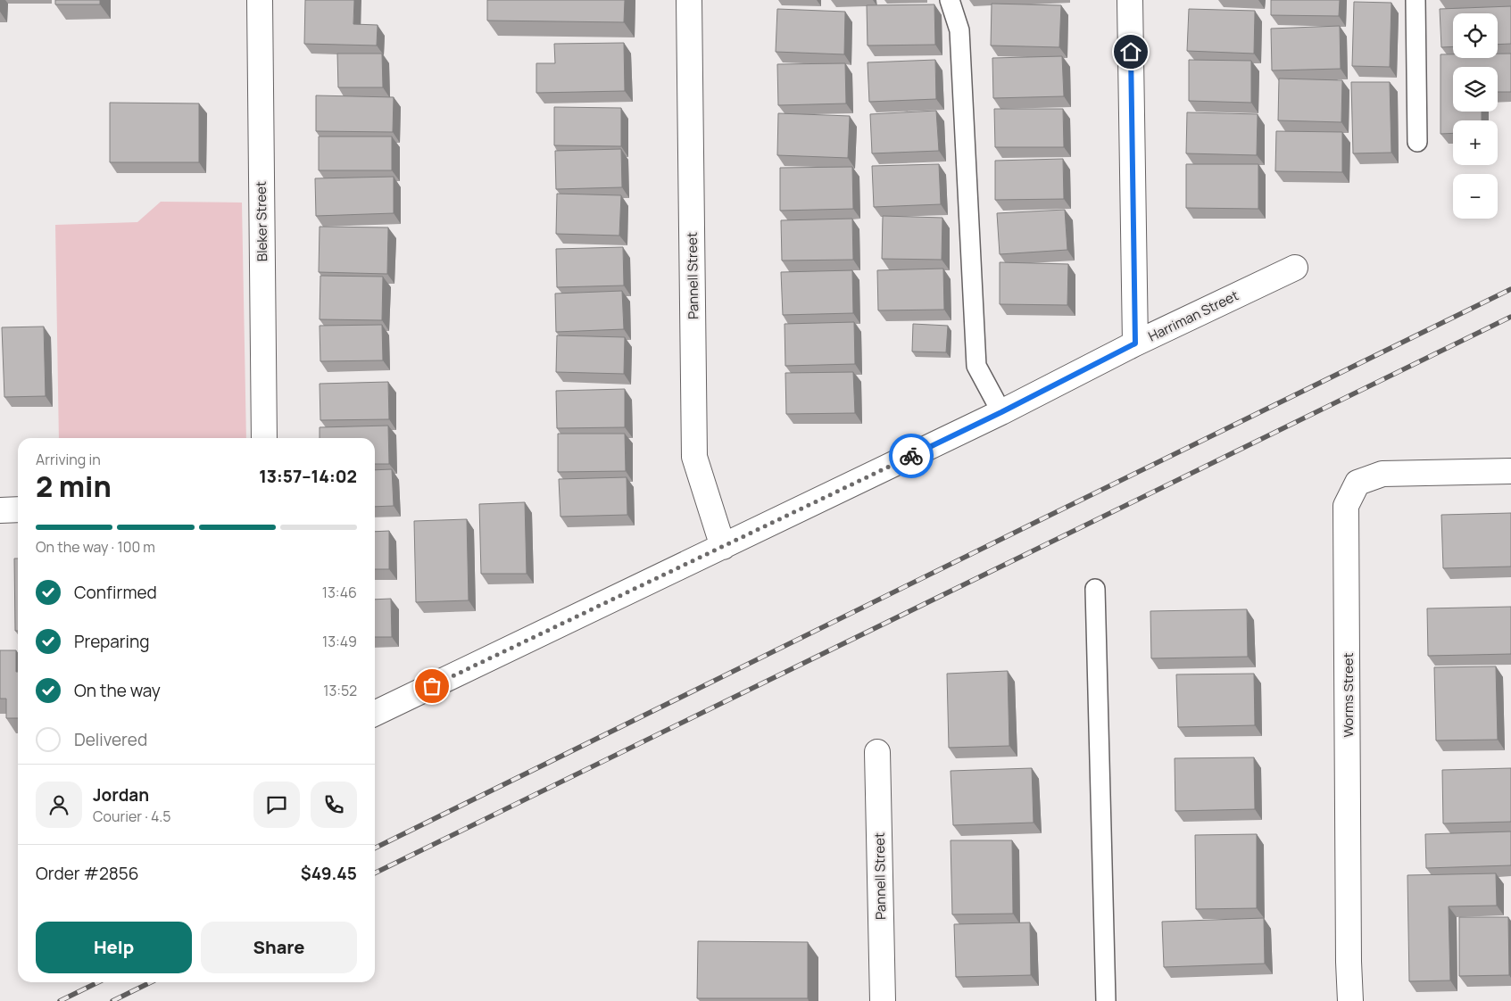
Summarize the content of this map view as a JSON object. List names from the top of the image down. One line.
{"streets":{"street":["Bleker Street","Pannell Street","Harriman Street","Worms Street"]},"crossings":[["Pannell Street","Harriman Street"]],"page":{"map_buttons":["+","−"],"heading":["2 min","Arriving in","13:57–14:02"],"panel":["Jordan","Courier · 4.5","Order #2856","$49.45"],"bar":"On the way · 100 m","list":[["Confirmed","13:46"],["Preparing","13:49"],["On the way","13:52"],"Delivered"],"buttons":["Help","Share"]}}
